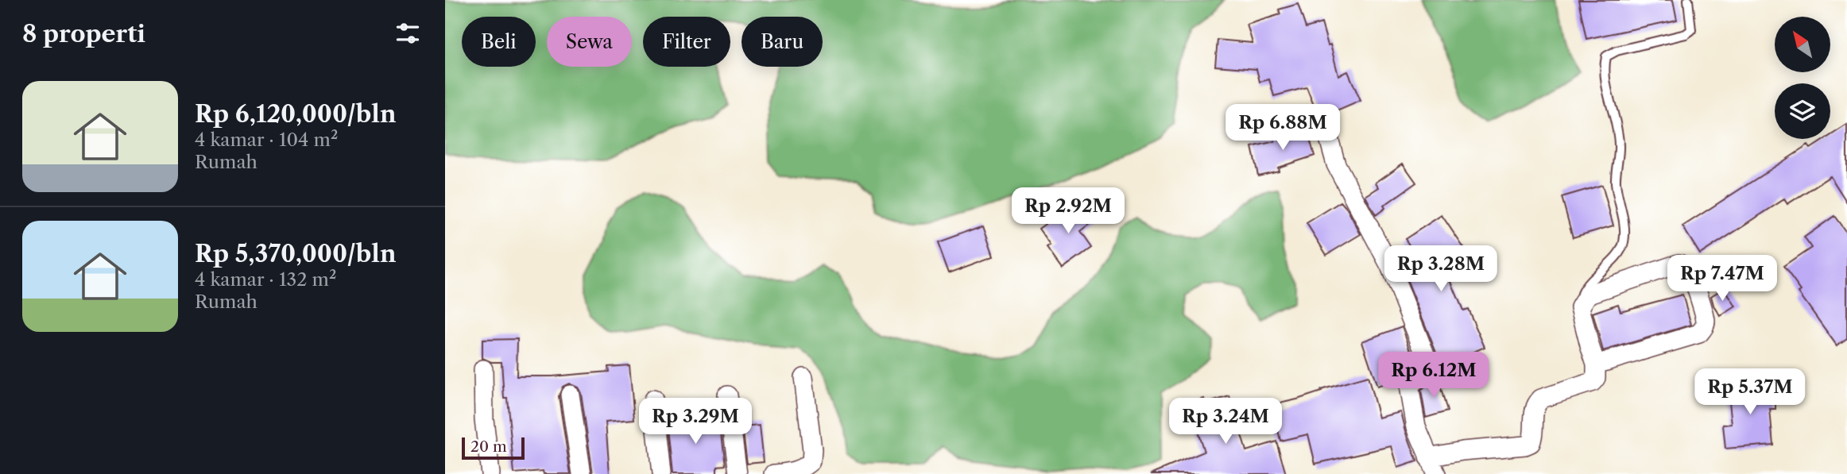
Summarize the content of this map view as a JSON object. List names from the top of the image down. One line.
{"scale_bar":"20 m","north":"top left","page":{"heading":"8 properti","chip":["Beli","Sewa","Filter","Baru"],"list":[{"name":"Rp 6,120,000/bln","note":"4 kamar · 104 m² · Rumah"},{"name":"Rp 5,370,000/bln","note":"4 kamar · 132 m² · Rumah"}],"price":["Rp 6.88M","Rp 2.92M","Rp 3.28M","Rp 7.47M","Rp 6.12M","Rp 5.37M","Rp 3.29M","Rp 3.24M"],"scale":"20 m"}}
